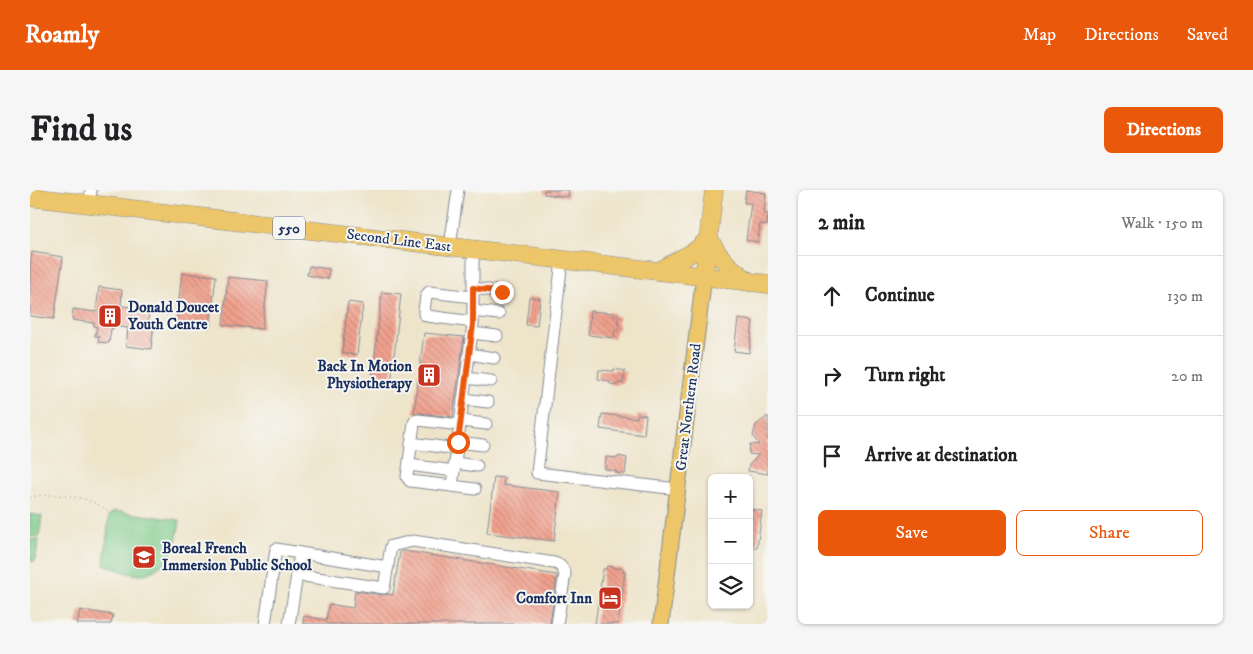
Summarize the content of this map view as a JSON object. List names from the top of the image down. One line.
{"streets":{"highway":["550","Second Line East","Great Northern Road"]},"crossings":[["Second Line East","Great Northern Road"]],"places":{"building":["Donald Doucet Youth Centre","Back In Motion Physiotherapy"],"school or university":["Boreal French Immersion Public School"],"hotel":["Comfort Inn"]},"page":{"header":"Roamly","nav":["Map","Directions","Saved"],"buttons":["Directions",["Save","Share"]],"title":"Find us","heading":["2 min","Walk · 150 m"],"list":[["Continue","130 m"],["Turn right","20 m"],"Arrive at destination"],"map_buttons":["+","−"]}}
